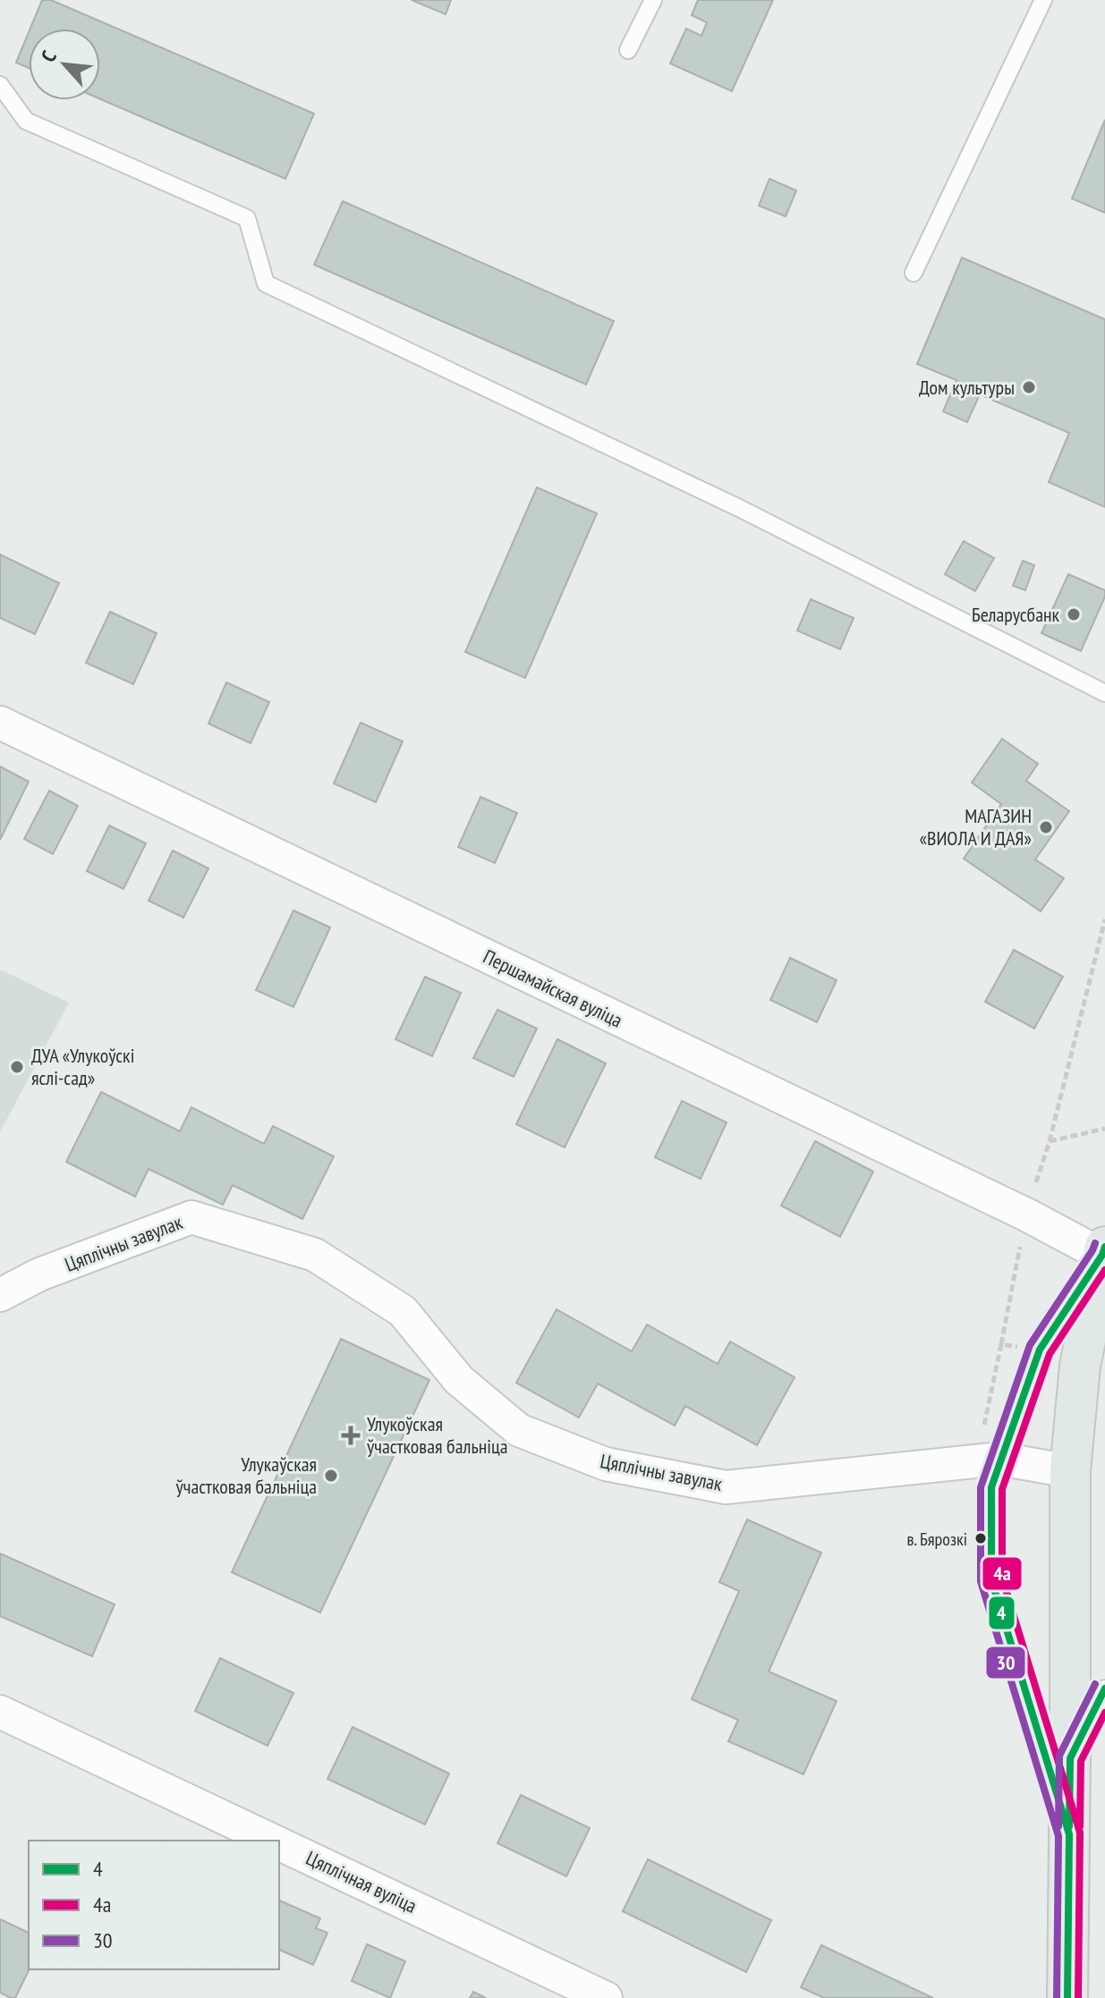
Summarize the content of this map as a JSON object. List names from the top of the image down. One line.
{"streets":{"street":["Першамайская вуліца","Цяплічны завулак","Цяплічная вуліца"]},"places":{"other":["Дом культуры","Беларусбанк","МАГАЗИН «ВИОЛА И ДАЯ»","ДУА «Улукоўскі яслі-сад»","Улукаўская ўчастковая бальніца","в. Бярозкі"],"health":["Улукоўская ўчастковая бальніца"]},"lines":["transit line 30","transit line 4","transit line 4а"],"legend":["4","4а","30"],"north":"top left"}
